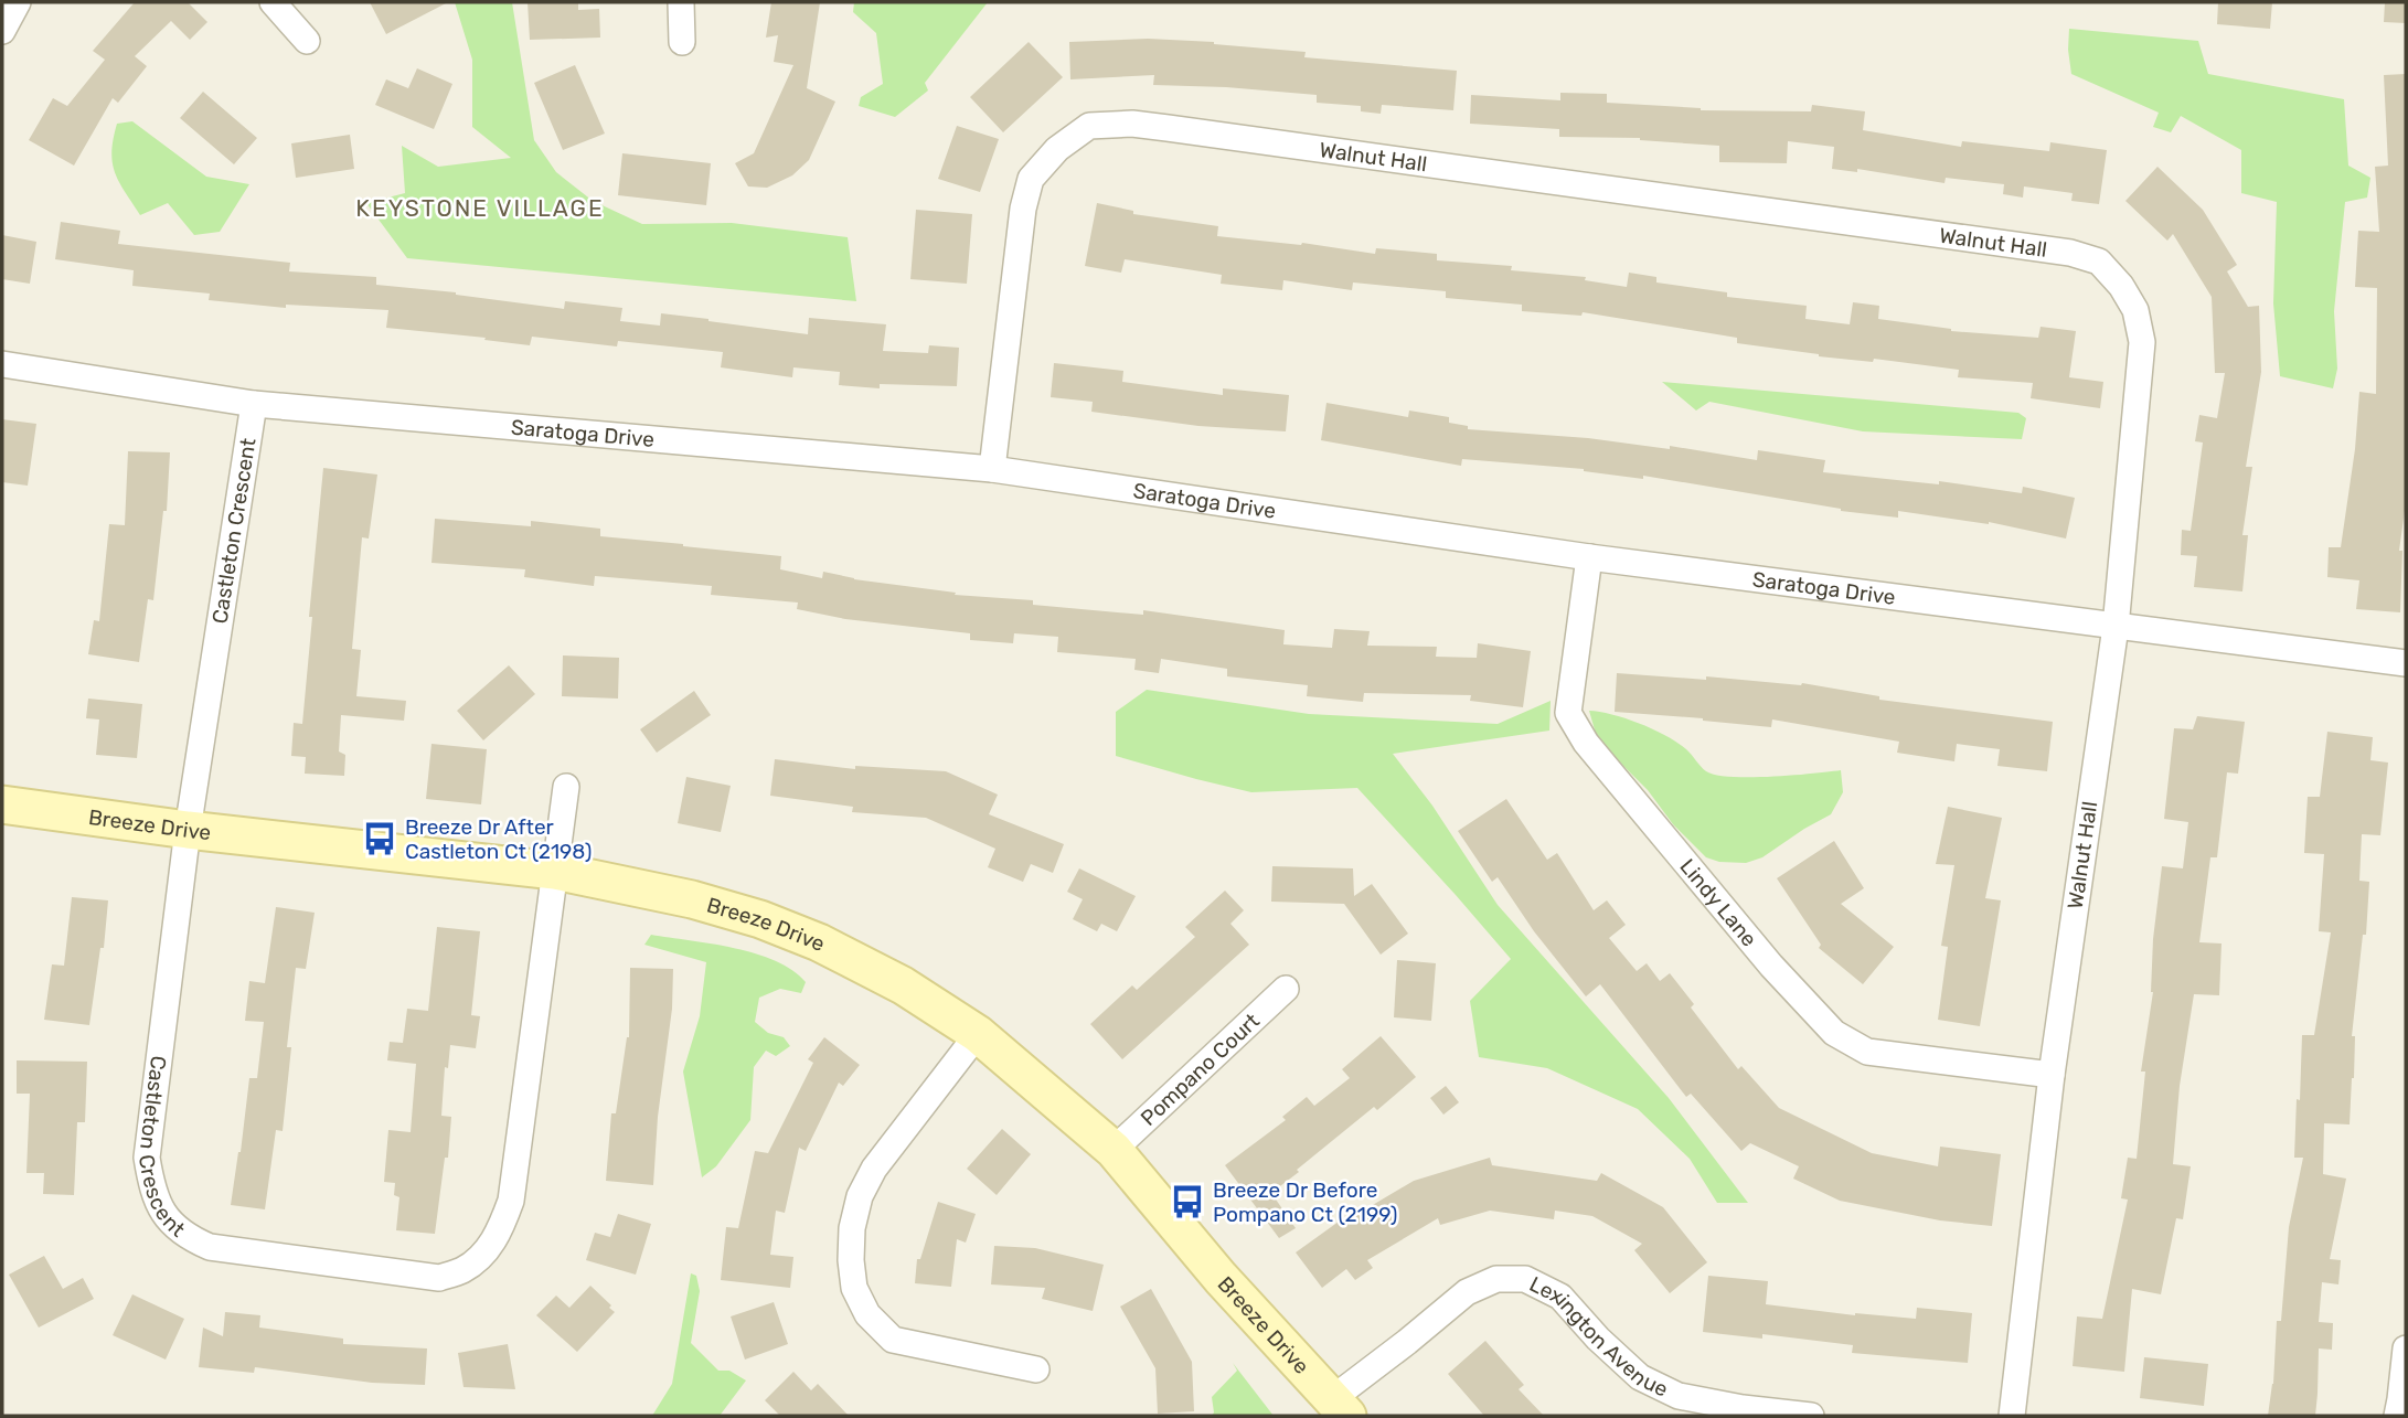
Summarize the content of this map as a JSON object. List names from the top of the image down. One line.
{"streets":{"street":["Walnut Hall","Saratoga Drive","Castleton Crescent","Breeze Drive","Lindy Lane","Pompano Court","Lexington Avenue"]},"crossings":[["Walnut Hall","Saratoga Drive"],["Walnut Hall","Lindy Lane"],["Saratoga Drive","Castleton Crescent"],["Saratoga Drive","Lindy Lane"],["Castleton Crescent","Breeze Drive"],["Breeze Drive","Pompano Court"],["Breeze Drive","Lexington Avenue"]],"districts":["KEYSTONE VILLAGE"],"places":{"bus stop":["Breeze Dr After Castleton Ct (2198)","Breeze Dr Before Pompano Ct (2199)"]}}
